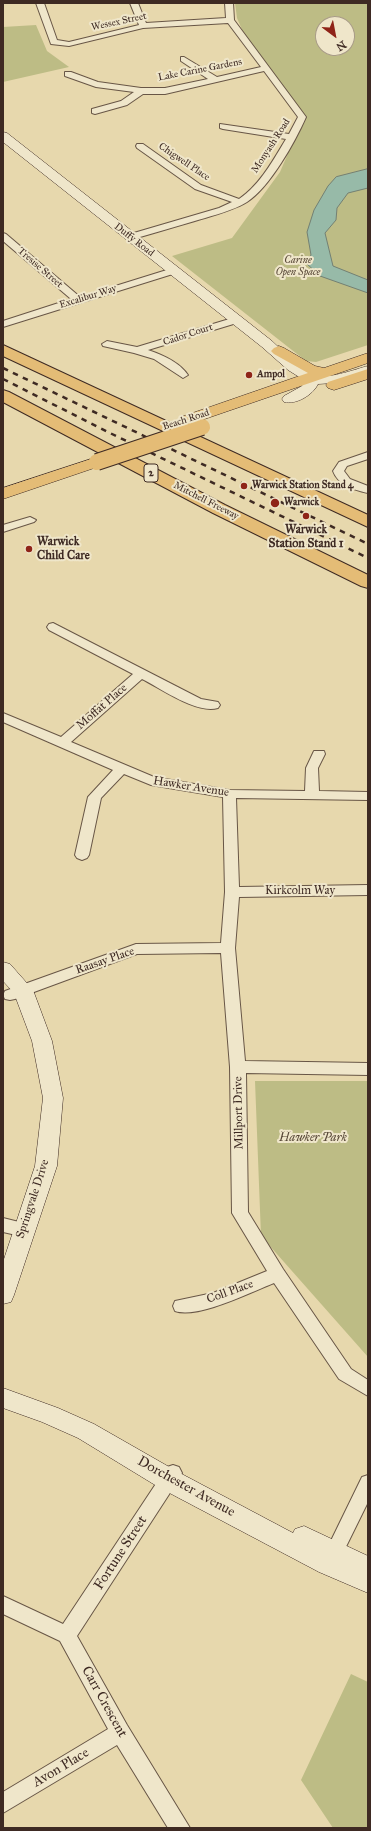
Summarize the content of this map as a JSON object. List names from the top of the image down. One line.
{"streets":{"highway":["2","Mitchell Freeway"],"main road":["Duffy Road","Beach Road","Springvale Drive","Dorchester Avenue"],"street":["Wessex Street","Lake Carine Gardens","Monyash Road","Chigwell Place","Tresise Street","Excalibur Way","Cador Court","Moffat Place","Hawker Avenue","Kirkcolm Way","Raasay Place","Millport Drive","Coll Place","Fortune Street","Carr Crescent","Avon Place"]},"crossings":[["Wessex Street","Monyash Road"],["Lake Carine Gardens","Monyash Road"],["Monyash Road","Chigwell Place"],["Monyash Road","Duffy Road"],["Duffy Road","Excalibur Way"],["Duffy Road","Cador Court"],["Duffy Road","Beach Road"],["Tresise Street","Excalibur Way"],["Moffat Place","Hawker Avenue"],["Hawker Avenue","Millport Drive"],["Kirkcolm Way","Millport Drive"],["Raasay Place","Millport Drive"],["Raasay Place","Springvale Drive"],["Millport Drive","Coll Place"],["Dorchester Avenue","Fortune Street"],["Fortune Street","Carr Crescent"],["Carr Crescent","Avon Place"]],"parks":["Carine Open Space","Hawker Park"],"places":["Ampol","Warwick Station Stand 4","Warwick","Warwick Station Stand 1","Warwick Child Care"],"north":"bottom right"}
